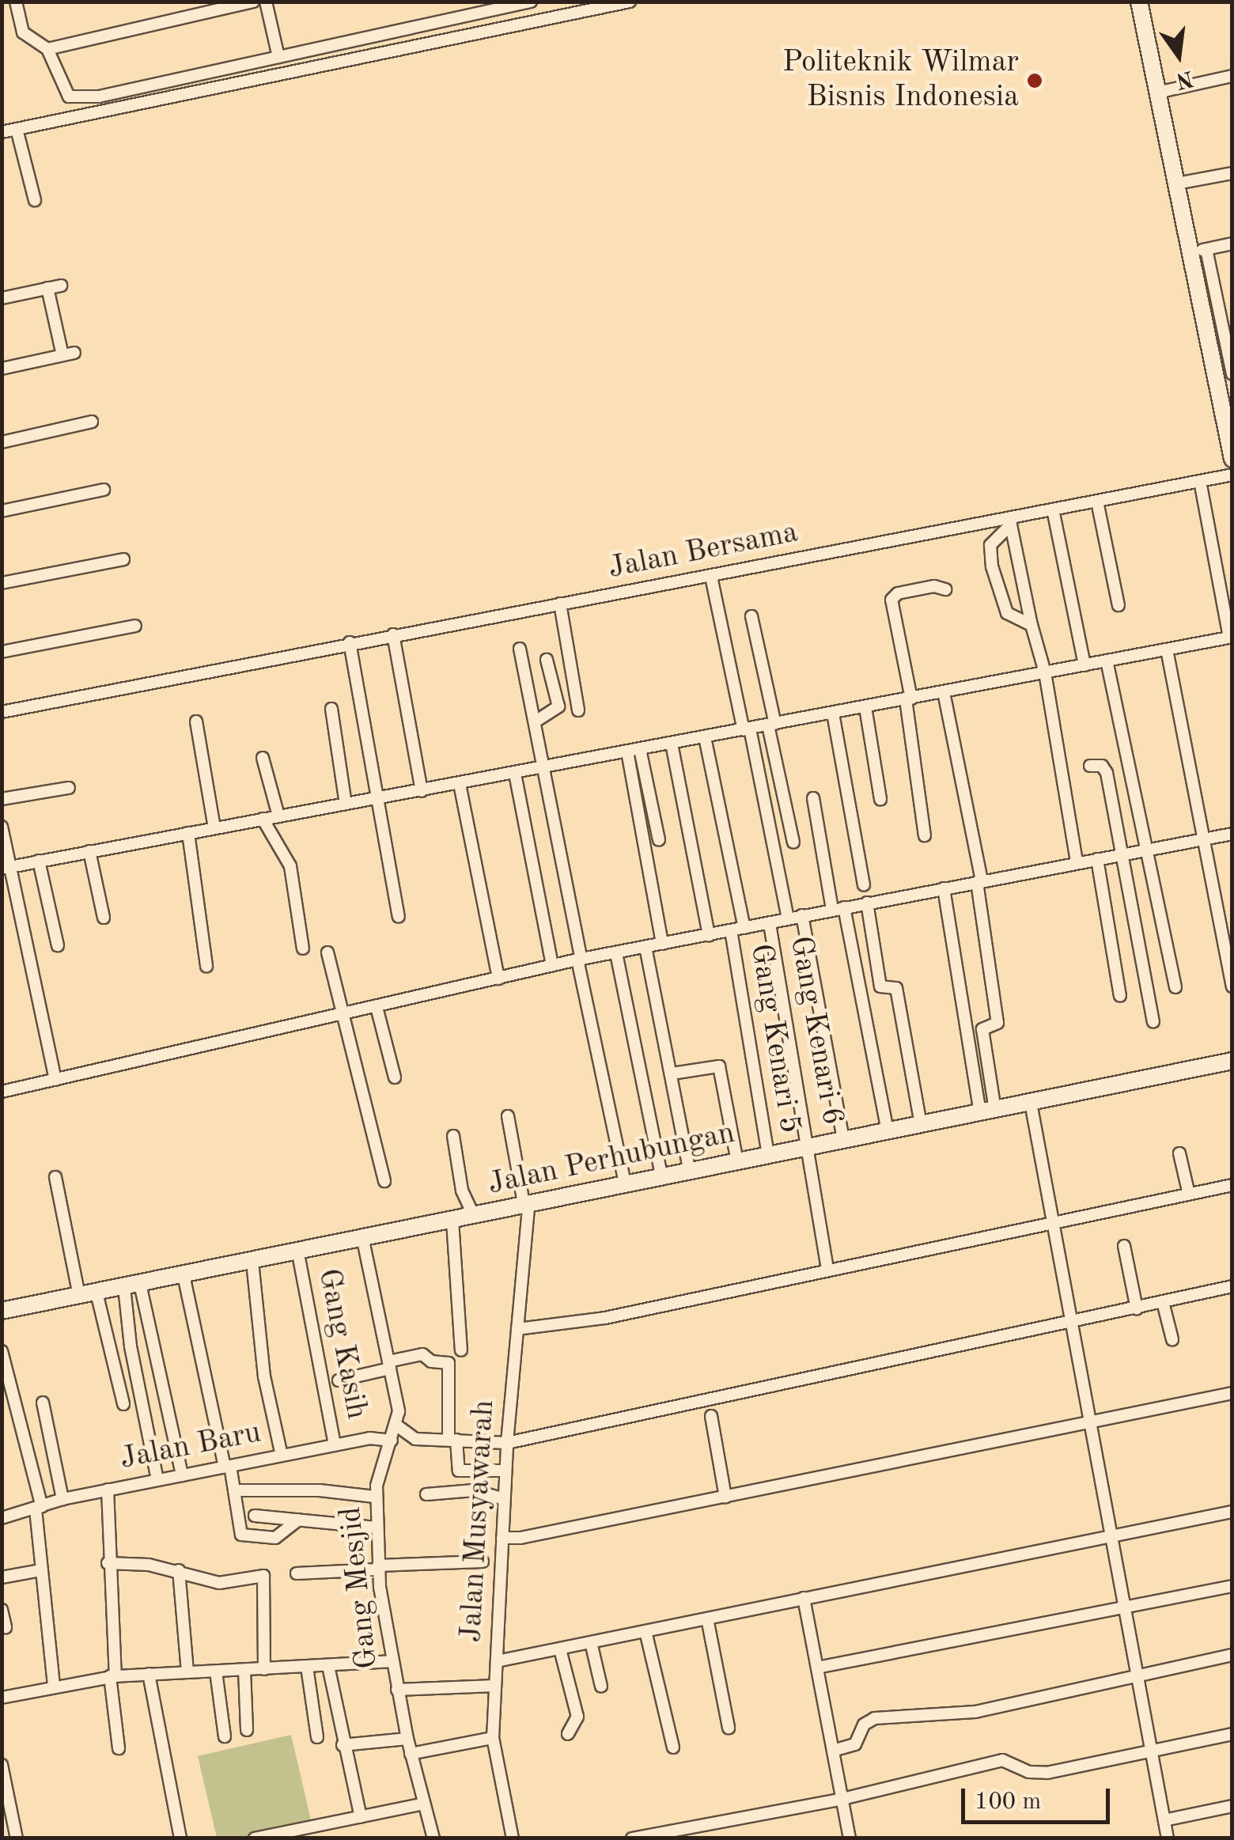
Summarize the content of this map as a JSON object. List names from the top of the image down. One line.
{"streets":{"main road":["Jalan Perhubungan"],"street":["Jalan Bersama","Gang Kenari 6","Gang Kenari 5","Gang Kasih","Jalan Baru","Jalan Musyawarah","Gang Mesjid"]},"crossings":[["Gang Kenari 6","Jalan Perhubungan"],["Gang Kenari 5","Jalan Perhubungan"],["Jalan Perhubungan","Gang Kasih"],["Jalan Perhubungan","Jalan Musyawarah"],["Gang Kasih","Jalan Baru"],["Jalan Baru","Gang Mesjid"]],"places":["Politeknik Wilmar Bisnis Indonesia"],"scale_bar":"100 m","north":"bottom"}
